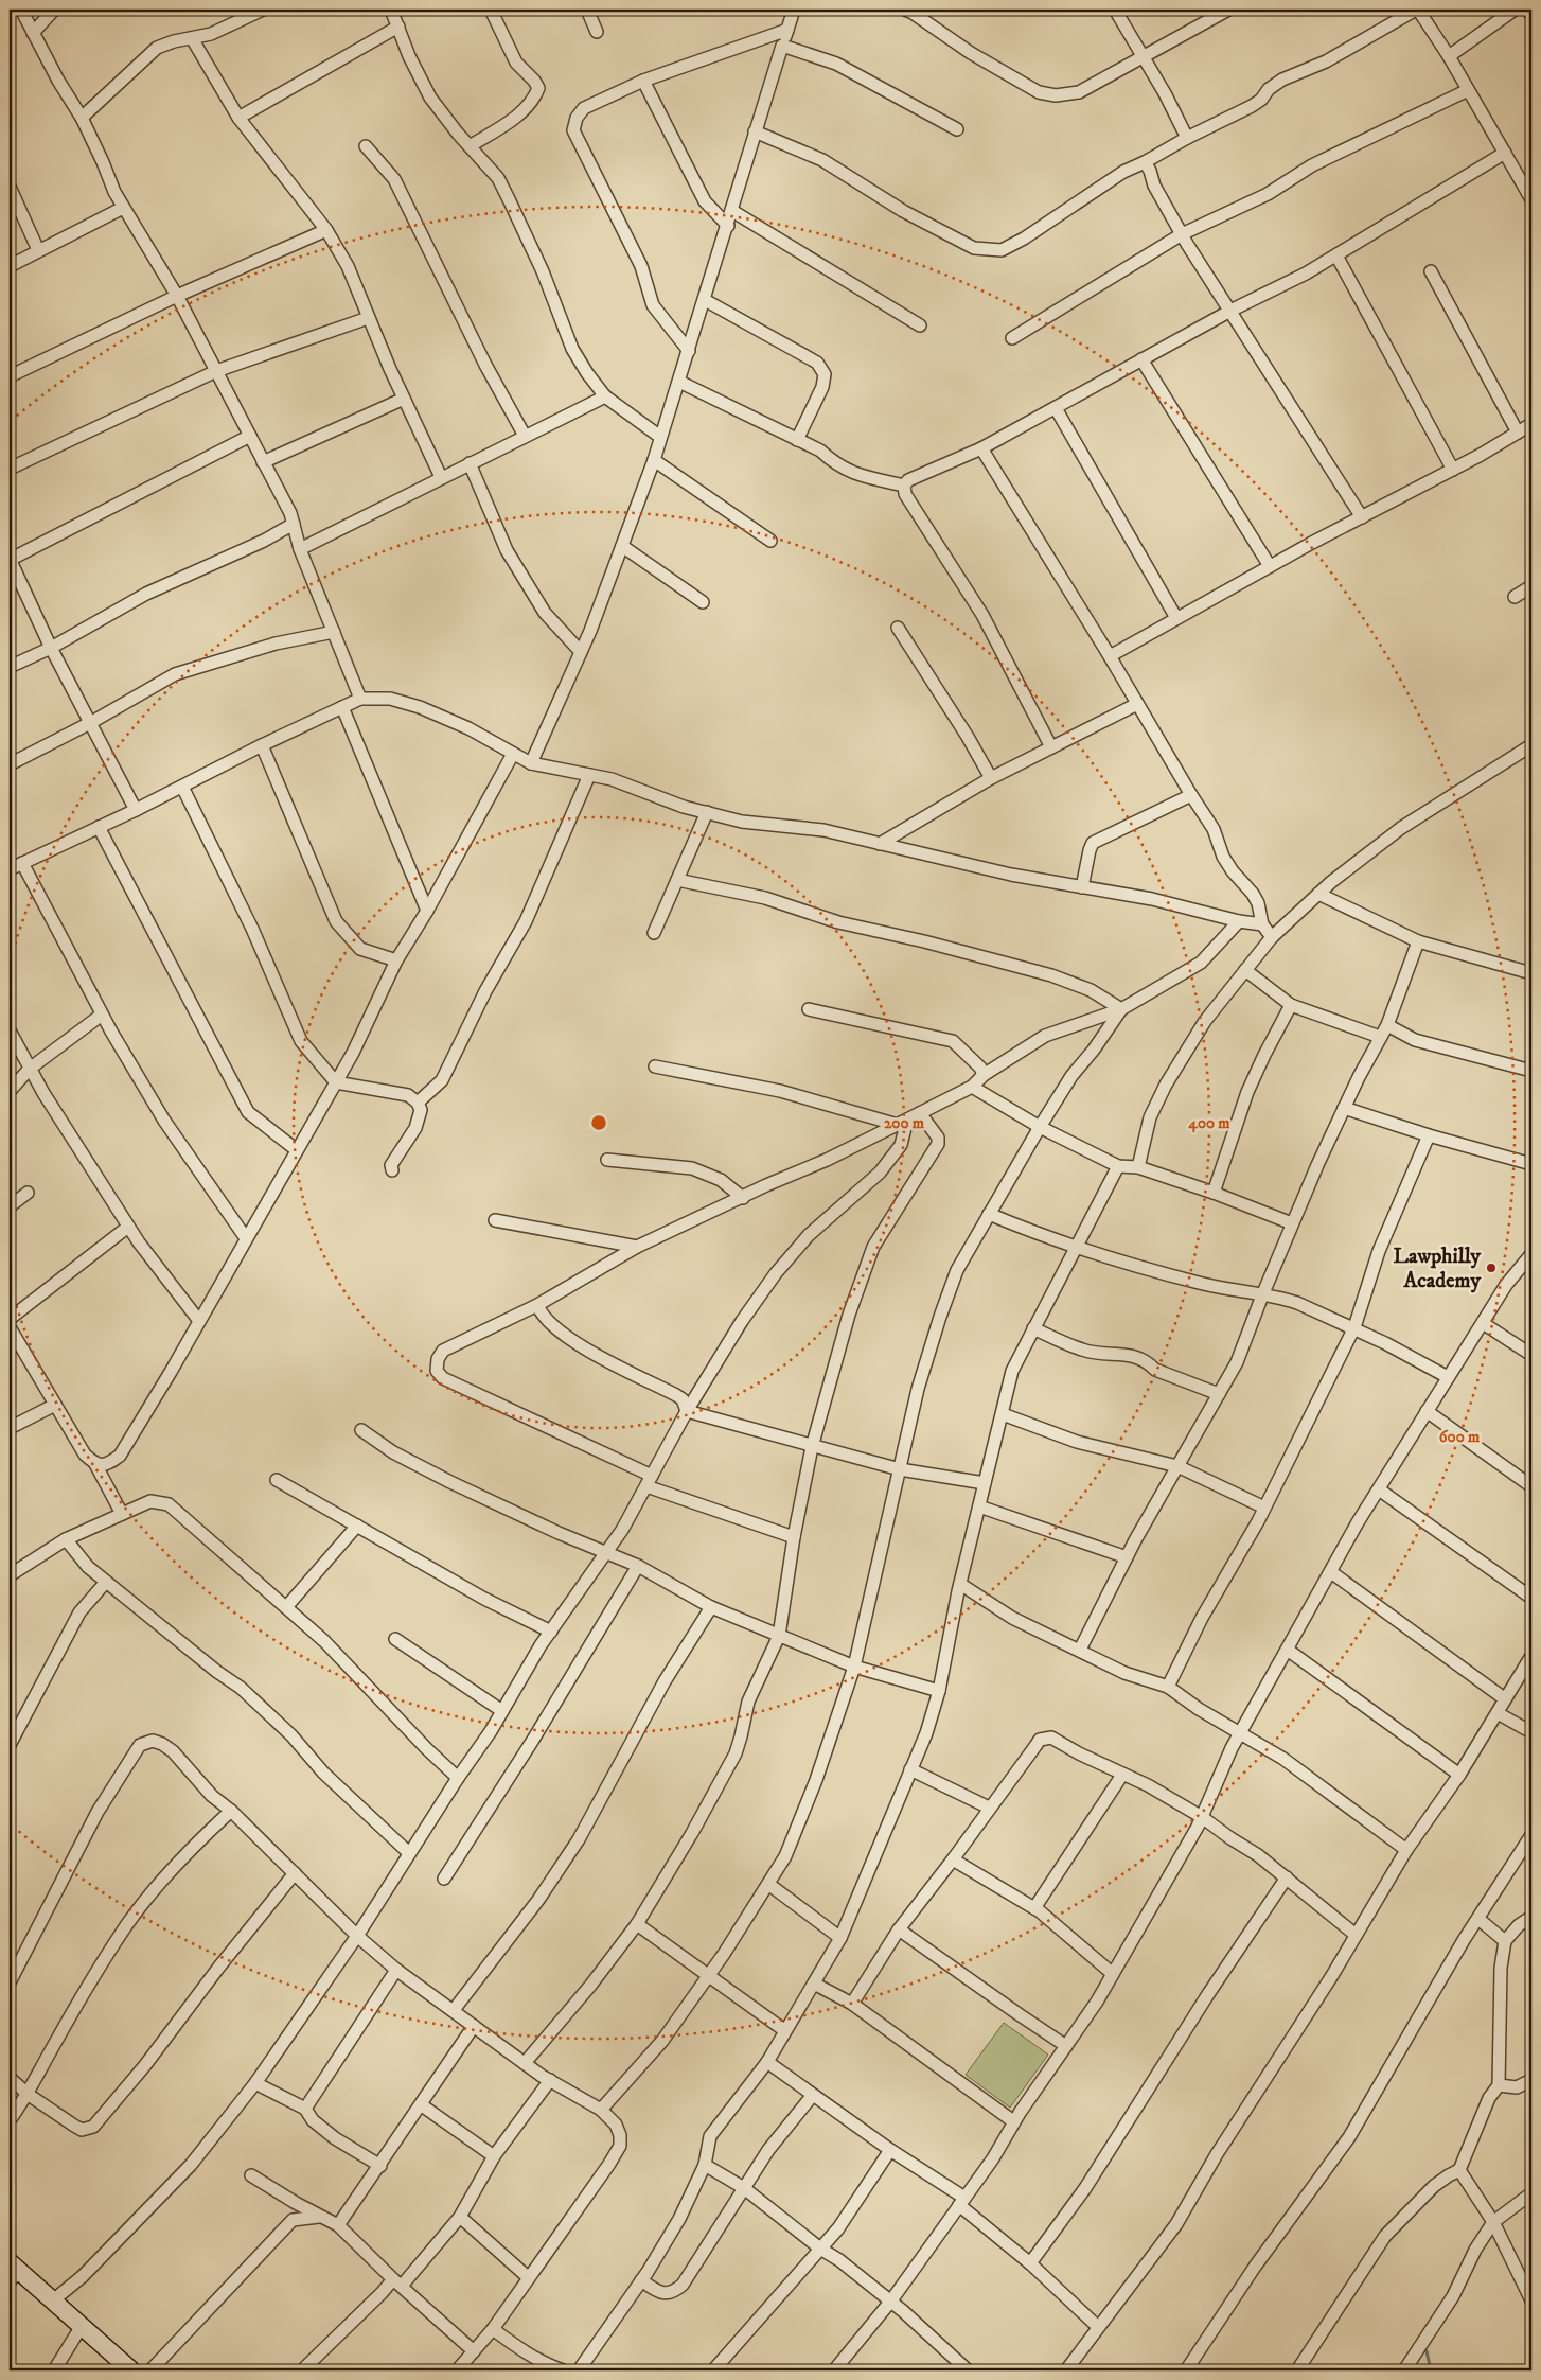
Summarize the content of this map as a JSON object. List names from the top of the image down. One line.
{"places":["Lawphilly Academy"],"rings":["200 m","400 m","600 m"]}
